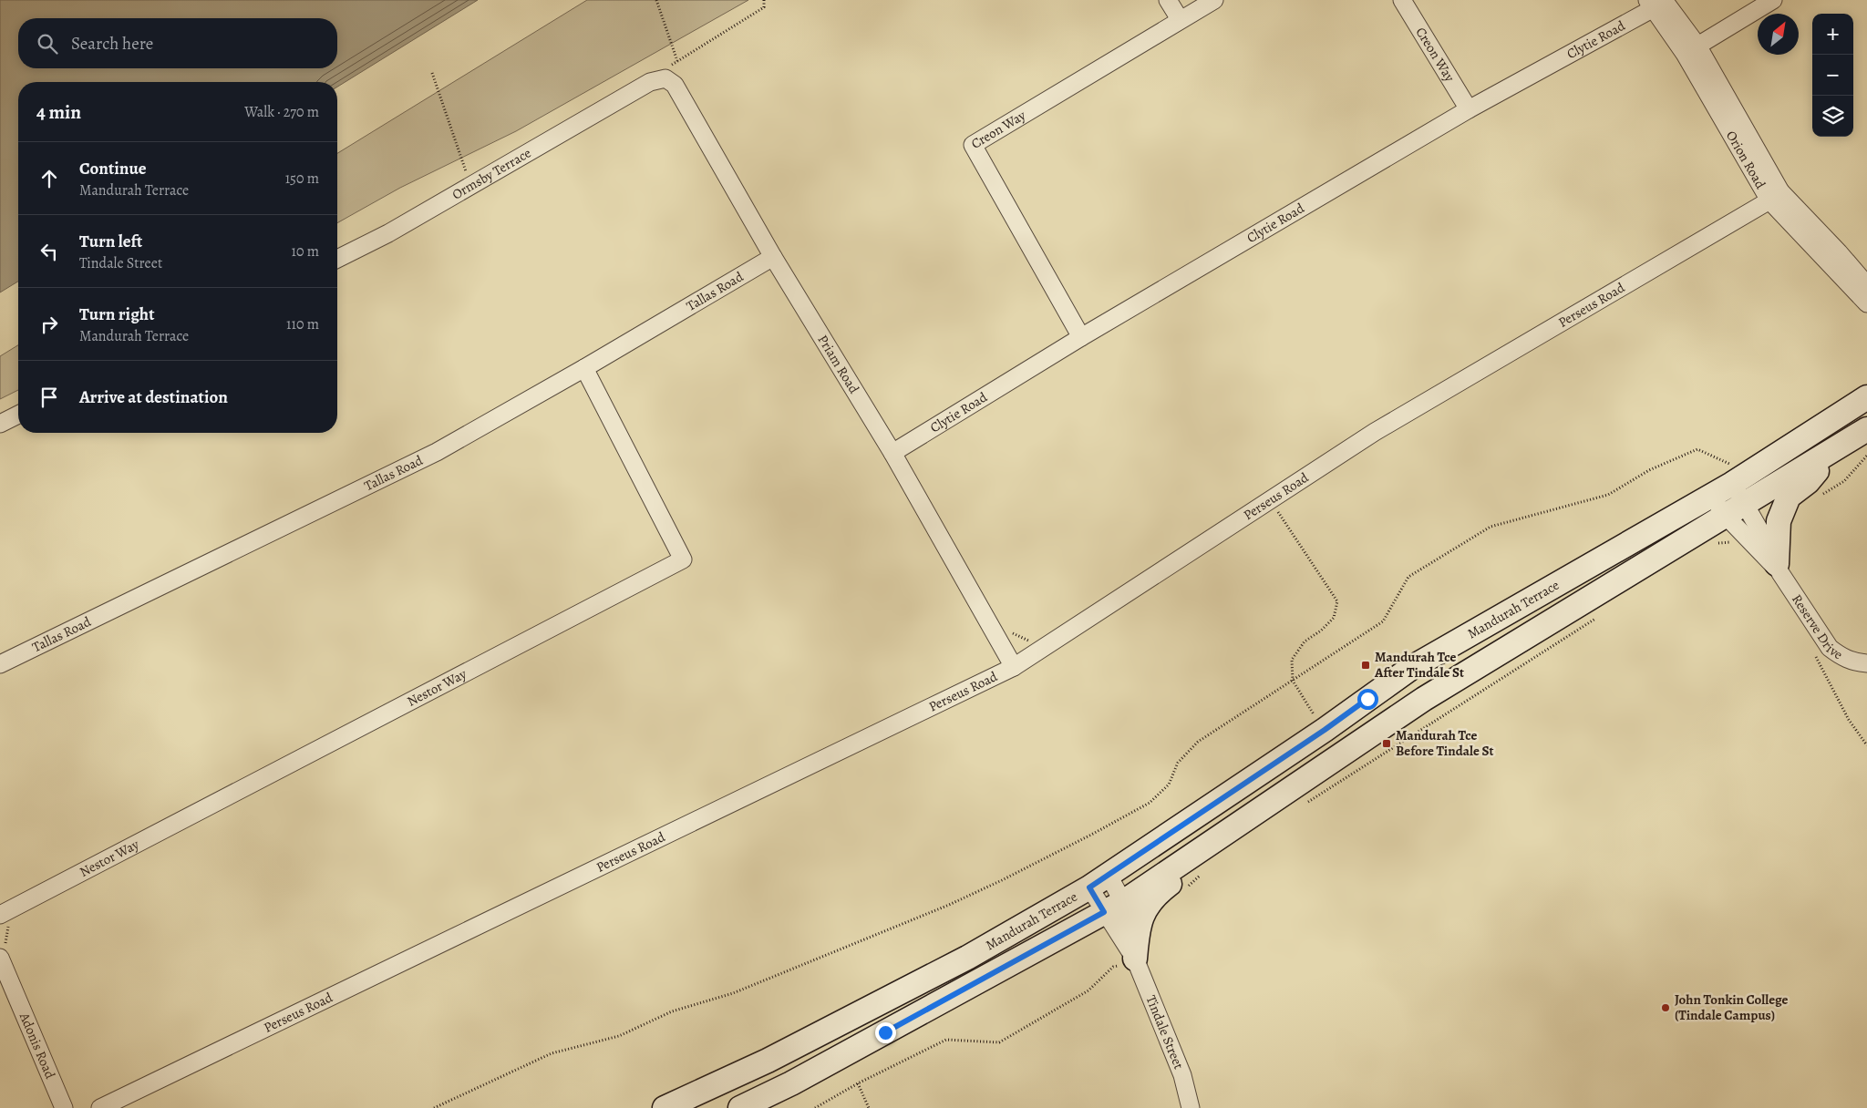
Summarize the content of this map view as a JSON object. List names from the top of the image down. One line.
{"streets":{"main road":["Mandurah Terrace"],"street":["Clytie Road","Creon Way","Orion Road","Ormsby Terrace","Tallas Road","Perseus Road","Priam Road","Reserve Drive","Nestor Way","Tindale Street","Adonis Road"]},"crossings":[["Clytie Road","Creon Way"],["Clytie Road","Orion Road"],["Clytie Road","Priam Road"],["Orion Road","Perseus Road"],["Ormsby Terrace","Priam Road"],["Tallas Road","Priam Road"],["Tallas Road","Nestor Way"],["Perseus Road","Priam Road"],["Mandurah Terrace","Reserve Drive"],["Mandurah Terrace","Tindale Street"]],"places":{"transit":["Mandurah Tce After Tindale St","Mandurah Tce Before Tindale St"],"other":["John Tonkin College (Tindale Campus)"]},"north":"top right","page":{"map_buttons":["+","−"],"search":"Search here","heading":["4 min","Walk · 270 m"],"list":[["Continue","Mandurah Terrace","150 m"],["Turn left","Tindale Street","10 m"],["Turn right","Mandurah Terrace","110 m"],"Arrive at destination"]}}
